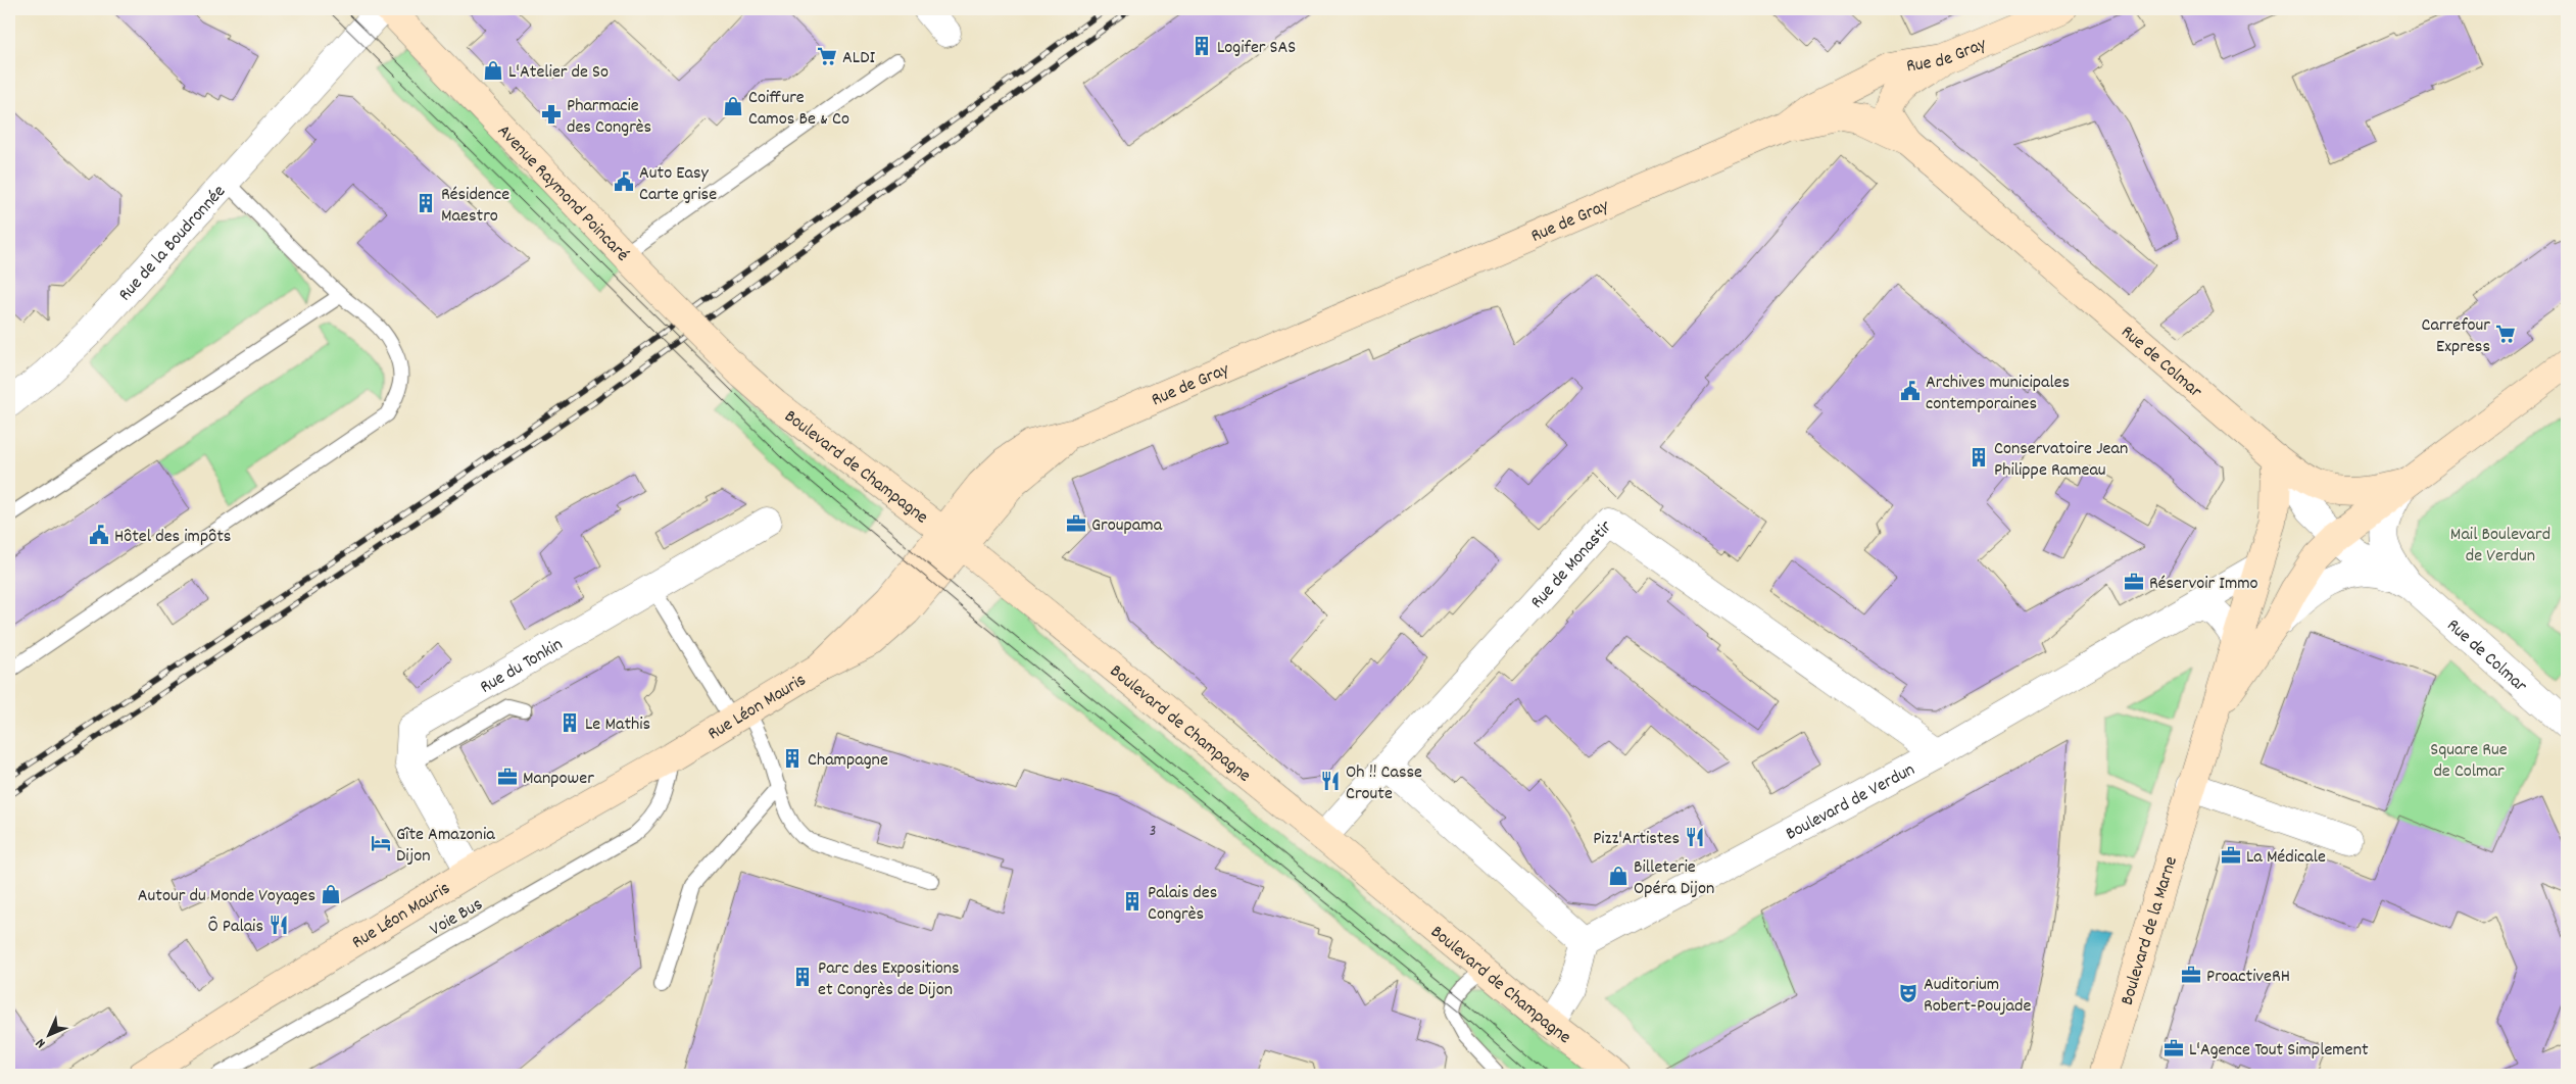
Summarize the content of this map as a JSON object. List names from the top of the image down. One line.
{"streets":{"main road":["Rue de Gray","Avenue Raymond Poincaré","Rue de Colmar","Boulevard de Champagne","Rue Léon Mauris","Boulevard de la Marne"],"street":["Rue de la Boudronnée","Rue de Monastir","Rue du Tonkin","Boulevard de Verdun"],"lane":["Voie Bus"]},"crossings":[["Rue de Gray","Rue de Colmar"],["Rue de Gray","Boulevard de Champagne"],["Rue de Gray","Rue Léon Mauris"],["Avenue Raymond Poincaré","Boulevard de Champagne"],["Rue de Colmar","Boulevard de la Marne"],["Boulevard de Champagne","Rue de Monastir"],["Boulevard de Champagne","Rue Léon Mauris"],["Rue de Monastir","Boulevard de Verdun"],["Rue Léon Mauris","Voie Bus"],["Boulevard de Verdun","Boulevard de la Marne"]],"parks":["Mail Boulevard de Verdun","Square Rue de Colmar"],"places":{"building":["Logifer SAS","Résidence Maestro","Conservatoire Jean Philippe Rameau","Le Mathis","Champagne","Palais des Congrès","Parc des Expositions et Congrès de Dijon"],"supermarket":["ALDI","Carrefour Express"],"shop":["L'Atelier de So","Coiffure Camos Be & Co","Billeterie Opéra Dijon","Autour du Monde Voyages"],"pharmacy":["Pharmacie des Congrès"],"public building":["Auto Easy Carte grise","Archives municipales contemporaines","Hôtel des impôts"],"office":["Groupama","Réservoir Immo","Manpower","La Médicale","ProactiveRH","L'Agence Tout Simplement"],"restaurant":["Oh !! Casse Croute","Pizz'Artistes","Ô Palais"],"hotel":["Gîte Amazonia Dijon"],"theatre":["Auditorium Robert-Poujade"]},"house_numbers":["3"],"north":"bottom left"}
